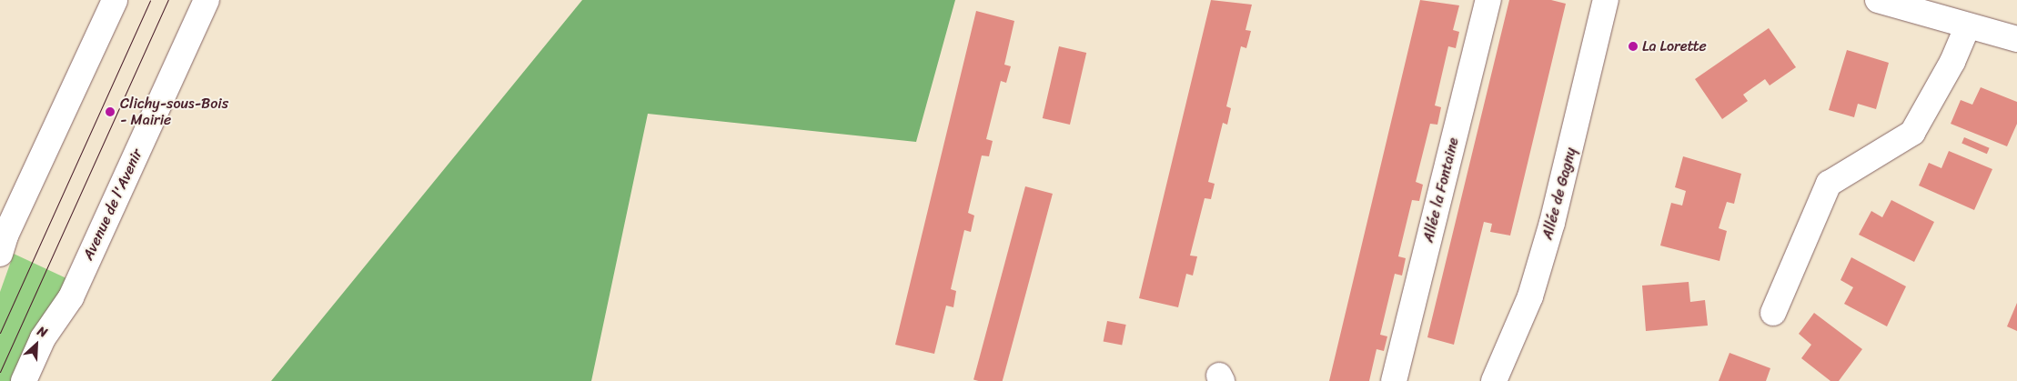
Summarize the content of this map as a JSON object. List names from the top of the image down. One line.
{"streets":{"street":["Allée la Fontaine","Allée de Gagny","Avenue de l'Avenir"]},"places":["La Lorette","Clichy-sous-Bois - Mairie"],"north":"top right"}
